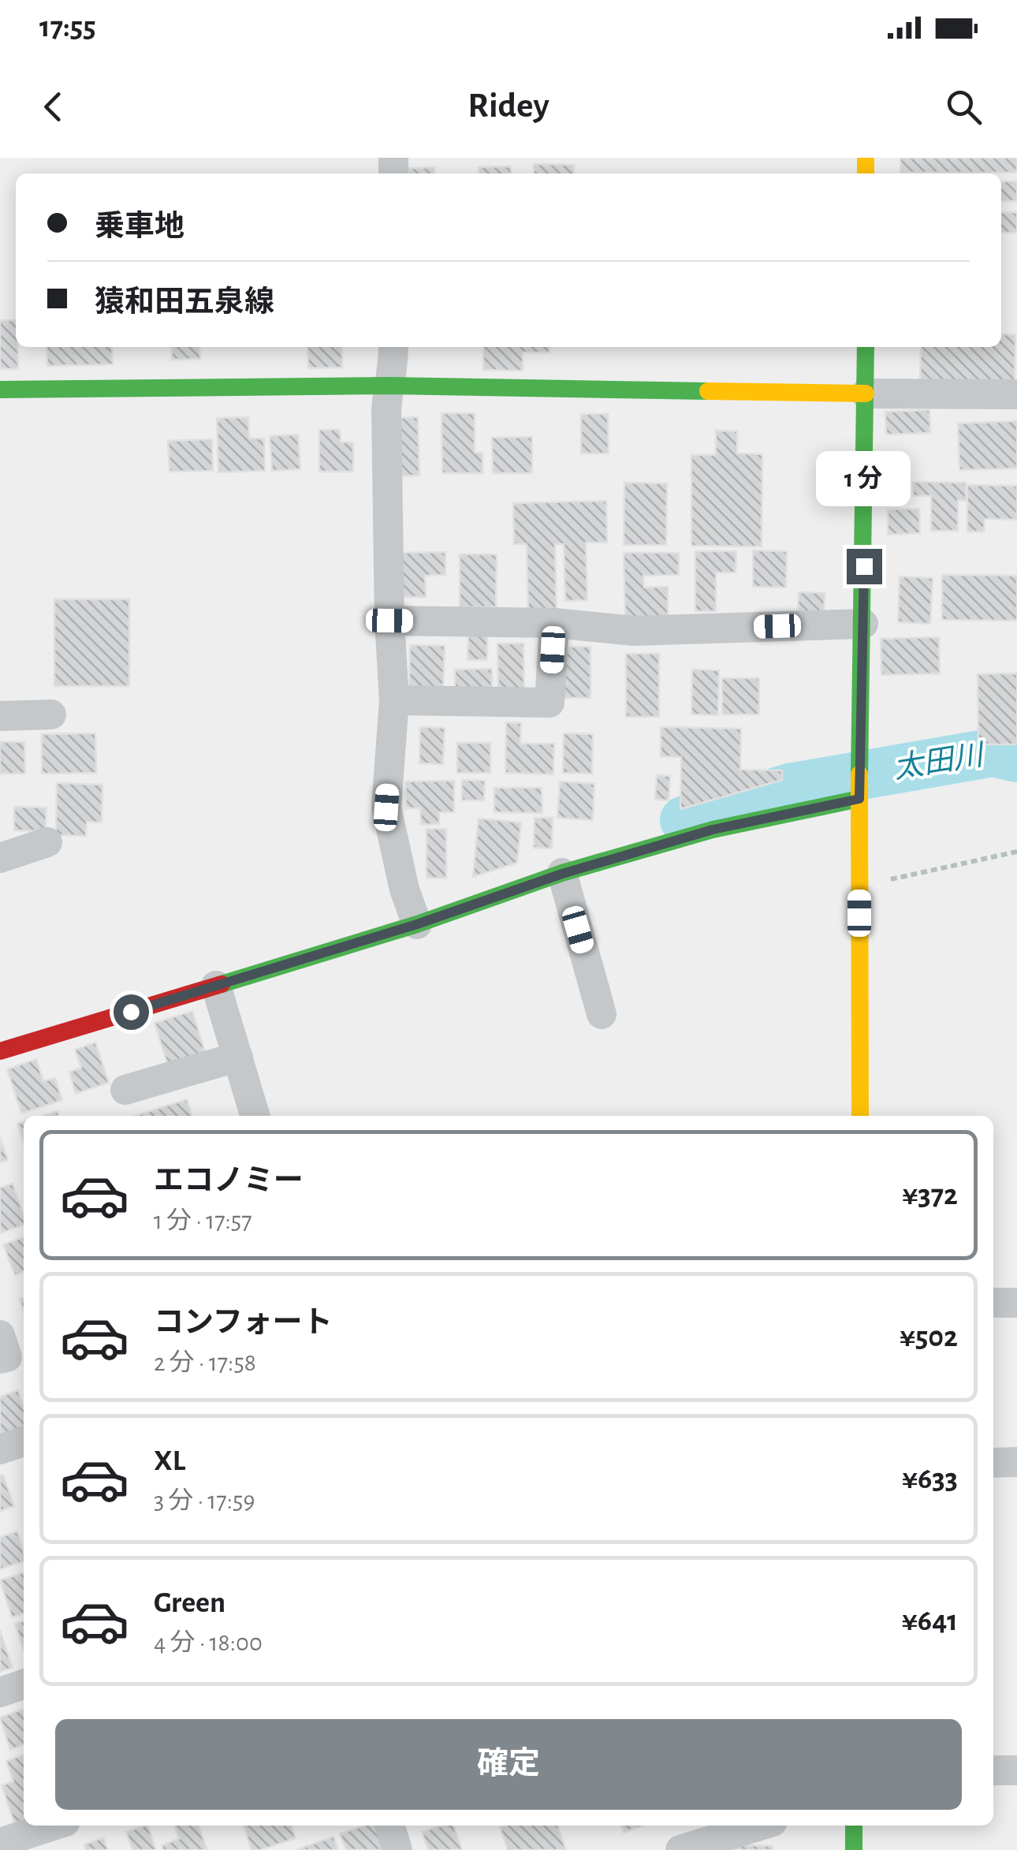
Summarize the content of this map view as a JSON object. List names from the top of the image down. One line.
{"water":["太田川"],"page":{"status":"17:55","header":"Ridey","banner":["乗車地","猿和田五泉線"],"bubble":"1 分","list":[{"name":"エコノミー","note":"1 分 · 17:57","value":"¥372"},{"name":"コンフォート","note":"2 分 · 17:58","value":"¥502"},{"name":"XL","note":"3 分 · 17:59","value":"¥633"},{"name":"Green","note":"4 分 · 18:00","value":"¥641"}],"buttons":"確定"}}
